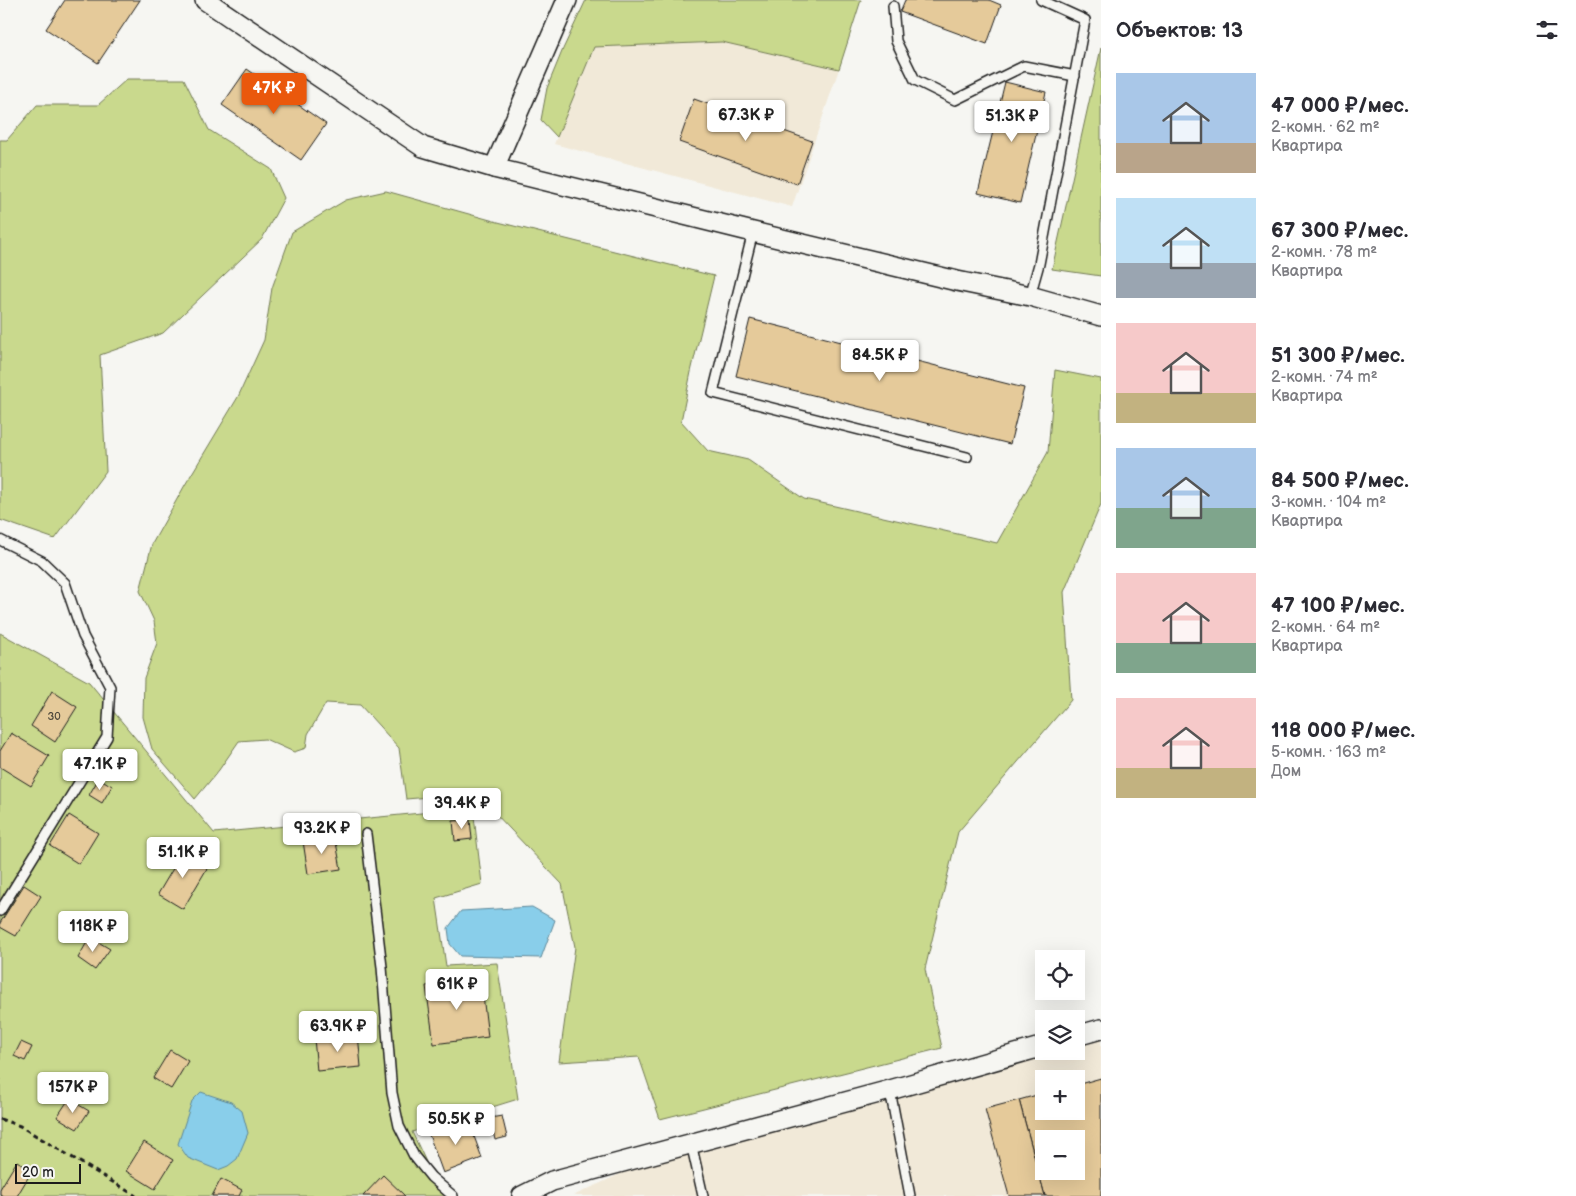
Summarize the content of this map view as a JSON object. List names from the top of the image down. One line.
{"house_numbers":["30"],"scale_bar":"20 m","page":{"heading":"Объектов: 13","list":[{"name":"47 000 ₽/мес.","note":"2-комн. · 62 m² · Квартира"},{"name":"67 300 ₽/мес.","note":"2-комн. · 78 m² · Квартира"},{"name":"51 300 ₽/мес.","note":"2-комн. · 74 m² · Квартира"},{"name":"84 500 ₽/мес.","note":"3-комн. · 104 m² · Квартира"},{"name":"47 100 ₽/мес.","note":"2-комн. · 64 m² · Квартира"},{"name":"118 000 ₽/мес.","note":"5-комн. · 163 m² · Дом"}],"price":["47K ₽","67.3K ₽","51.3K ₽","84.5K ₽","47.1K ₽","39.4K ₽","93.2K ₽","51.1K ₽","118K ₽","61K ₽","63.9K ₽","157K ₽","50.5K ₽"],"map_buttons":["+","−"],"scale":"20 m"}}
